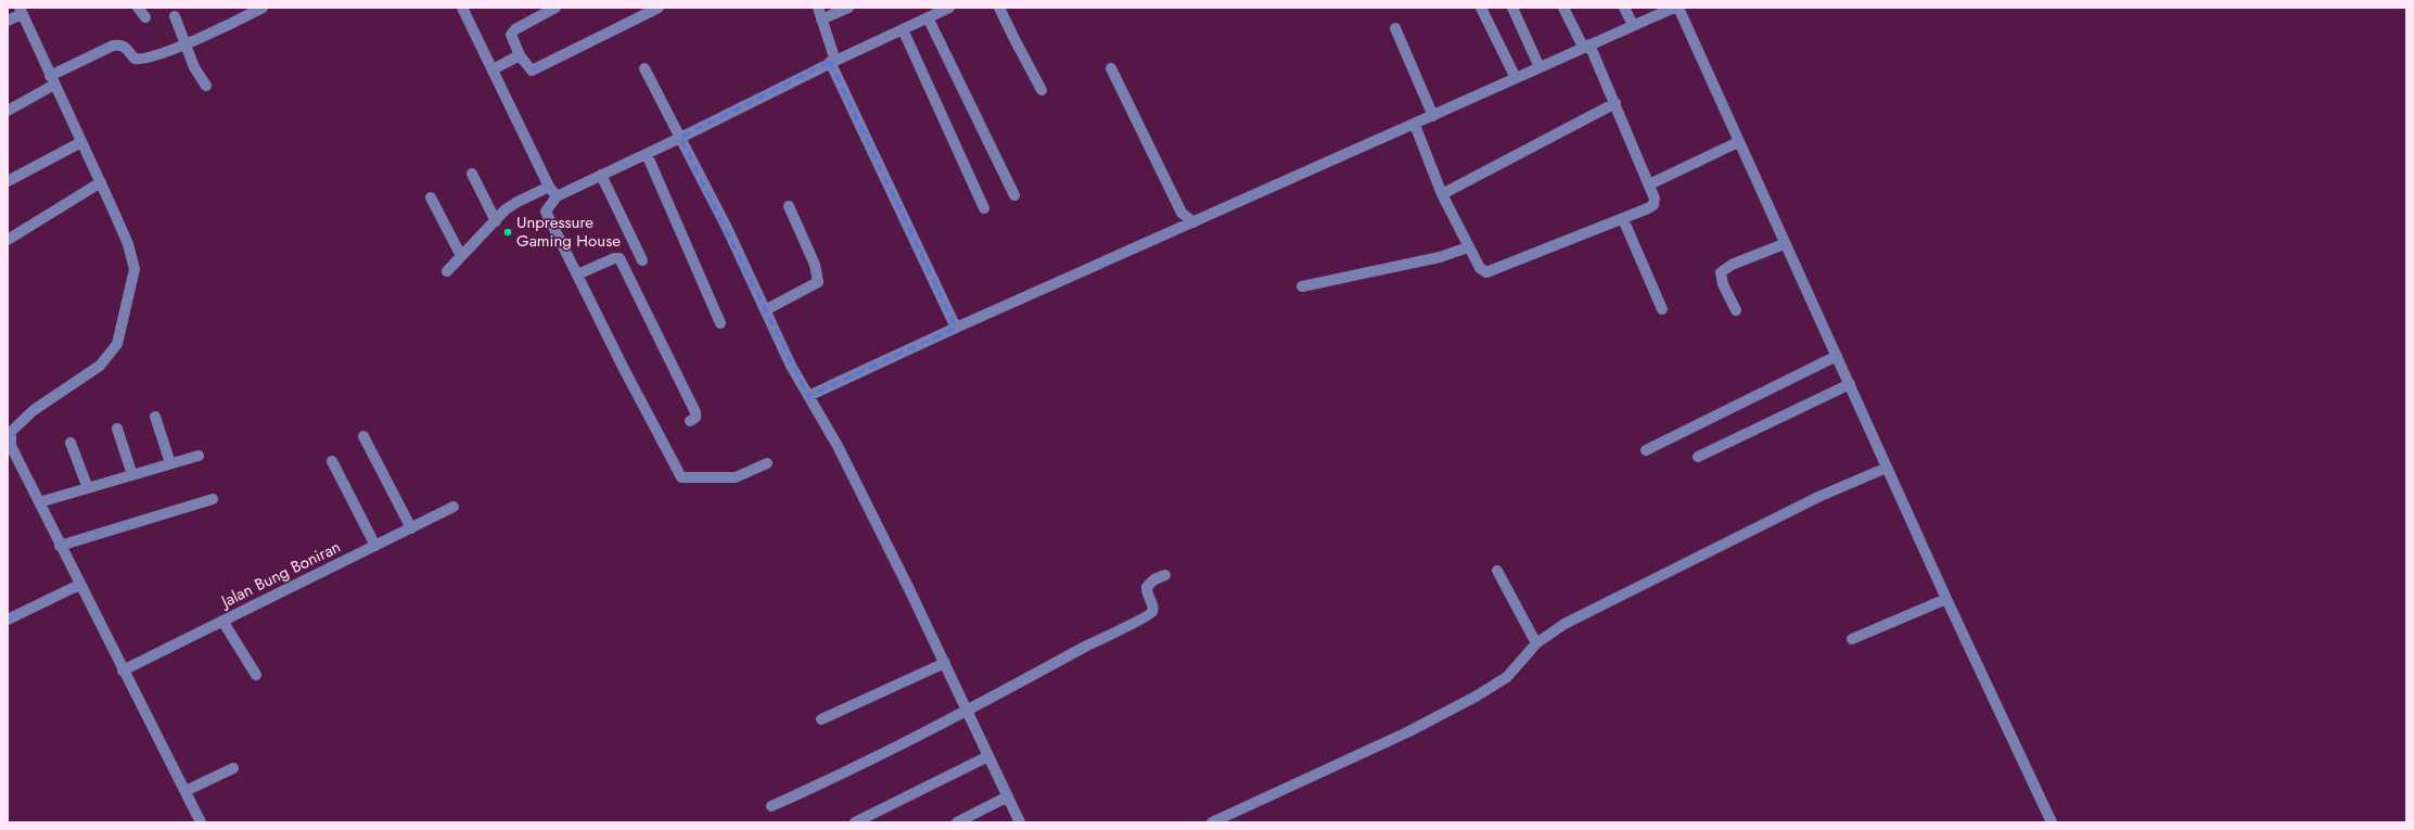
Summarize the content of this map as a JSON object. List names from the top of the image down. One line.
{"streets":{"street":["Jalan Bung Boniran"]},"places":["Unpressure Gaming House"]}
